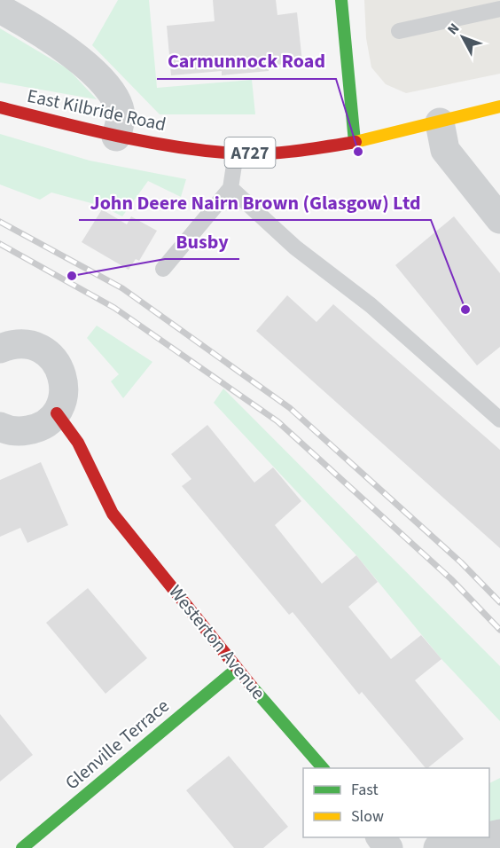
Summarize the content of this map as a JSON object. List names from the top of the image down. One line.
{"streets":{"street":["East Kilbride Road","A727","Westerton Avenue","Glenville Terrace"]},"crossings":[["Westerton Avenue","Glenville Terrace"]],"places":["Carmunnock Road","Busby","John Deere Nairn Brown (Glasgow) Ltd"],"legend":["Fast","Slow"],"north":"top left"}
